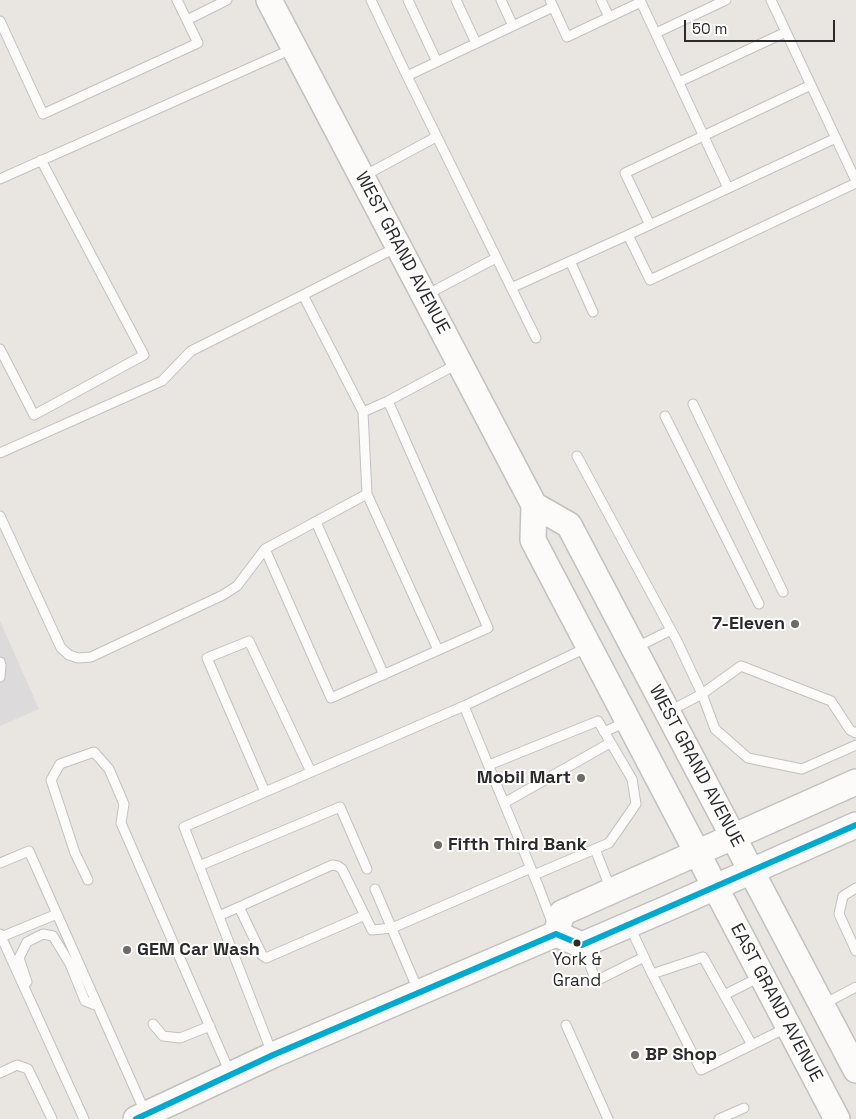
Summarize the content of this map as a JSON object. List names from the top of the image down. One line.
{"streets":{"main road":["WEST GRAND AVENUE","EAST GRAND AVENUE"]},"crossings":[["WEST GRAND AVENUE","EAST GRAND AVENUE"]],"places":["7-Eleven","Mobil Mart","Fifth Third Bank","York & Grand","GEM Car Wash","BP Shop"],"scale_bar":"50 m"}
